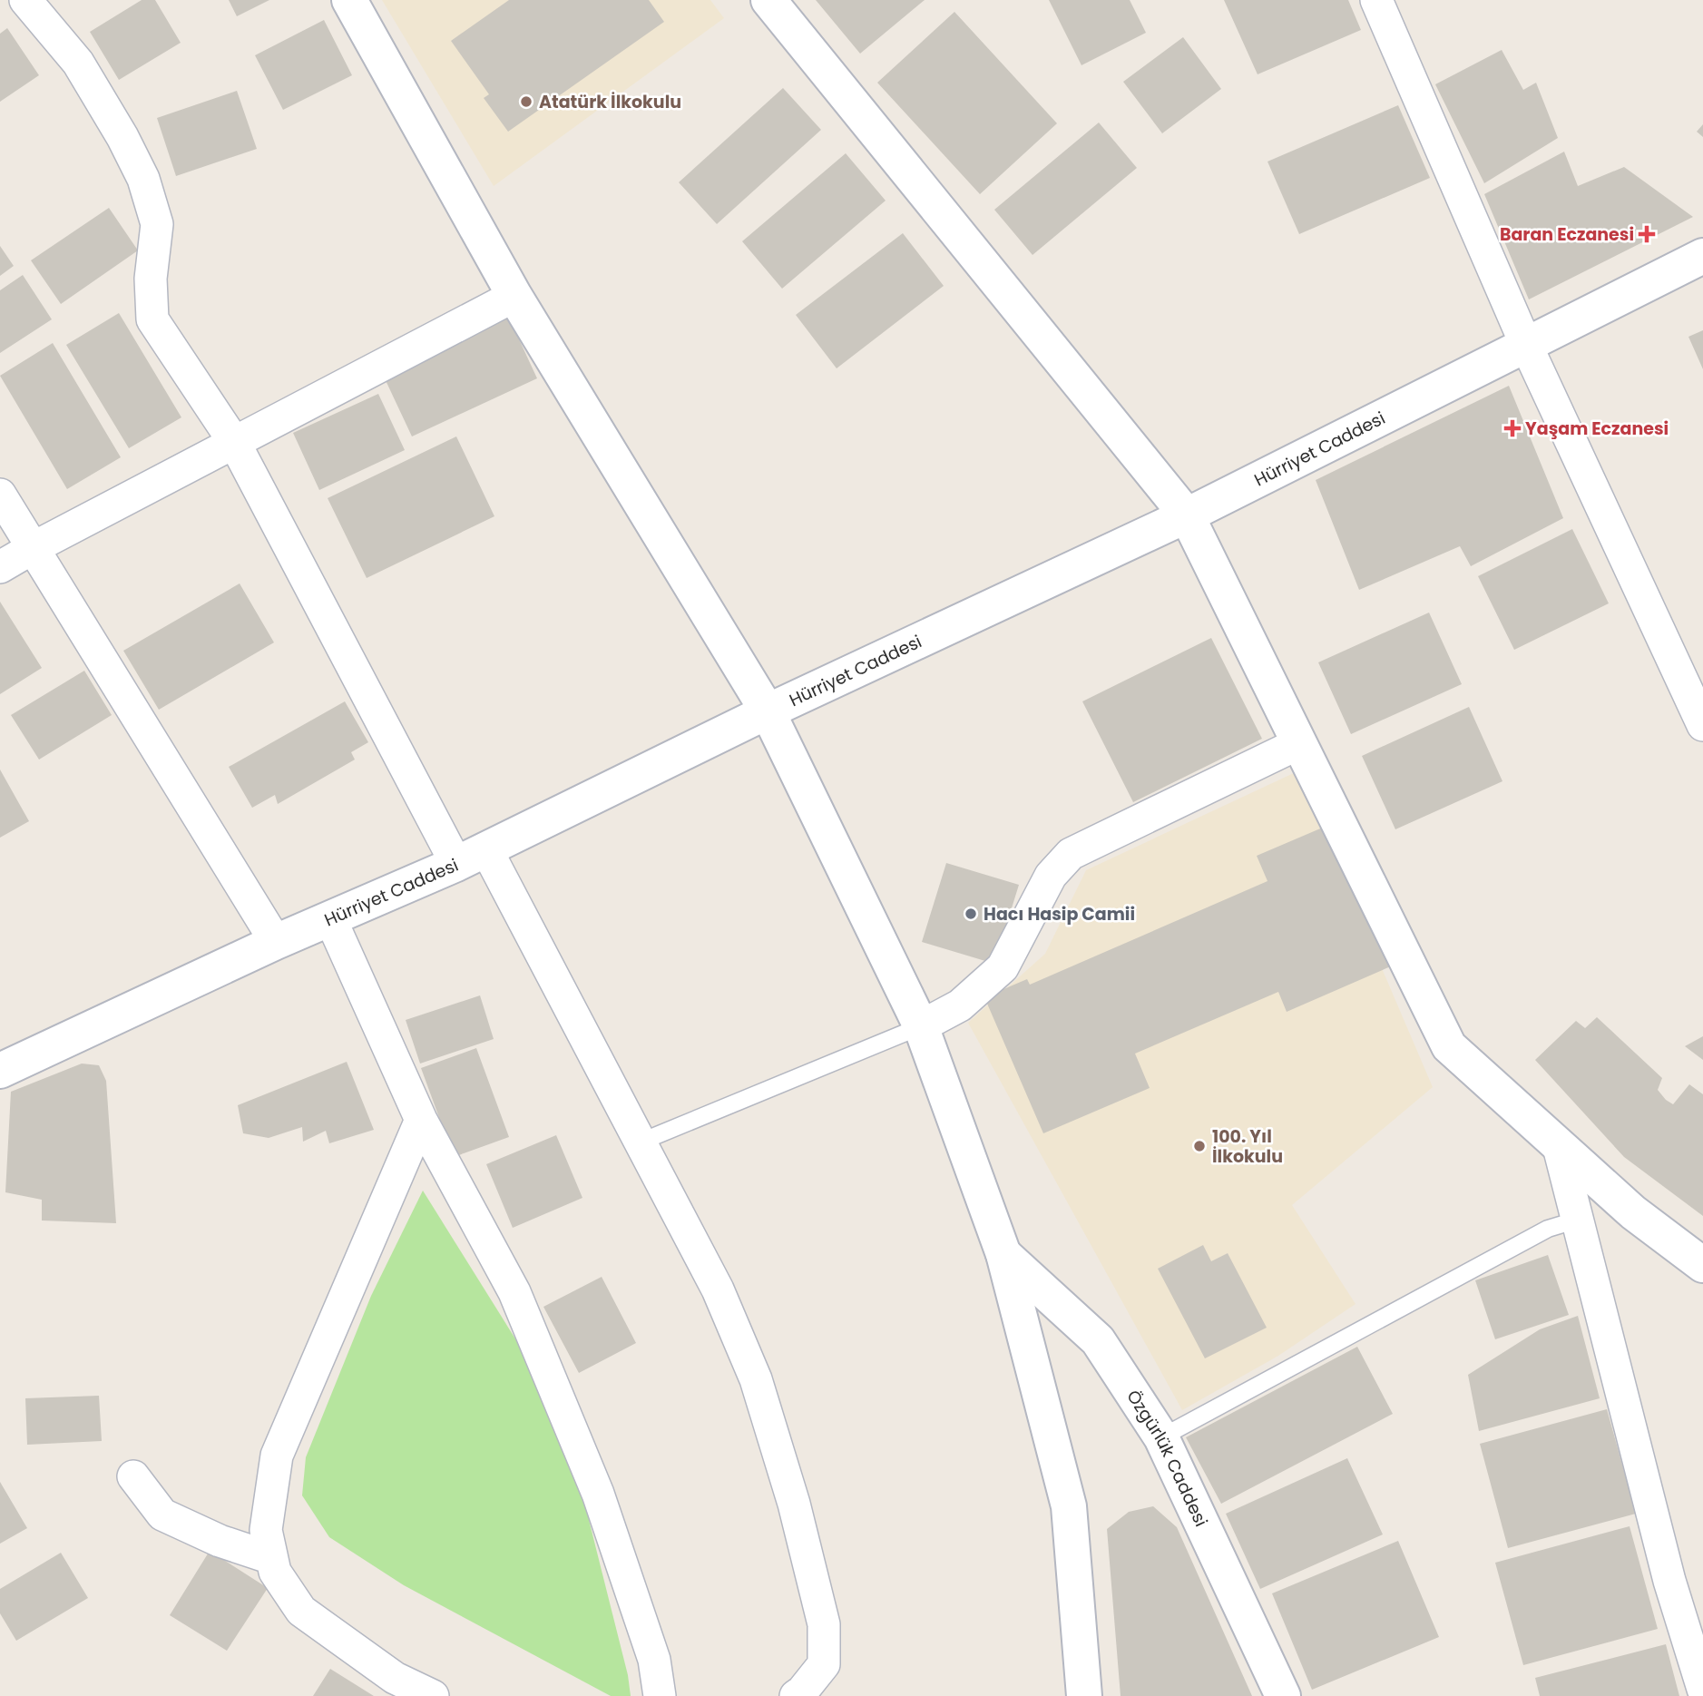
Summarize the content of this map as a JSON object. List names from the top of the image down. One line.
{"streets":{"street":["Hürriyet Caddesi","Özgürlük Caddesi"]},"places":{"other":["Atatürk İlkokulu","Hacı Hasip Camii","100. Yıl İlkokulu"],"health":["Baran Eczanesi","Yaşam Eczanesi"]}}
